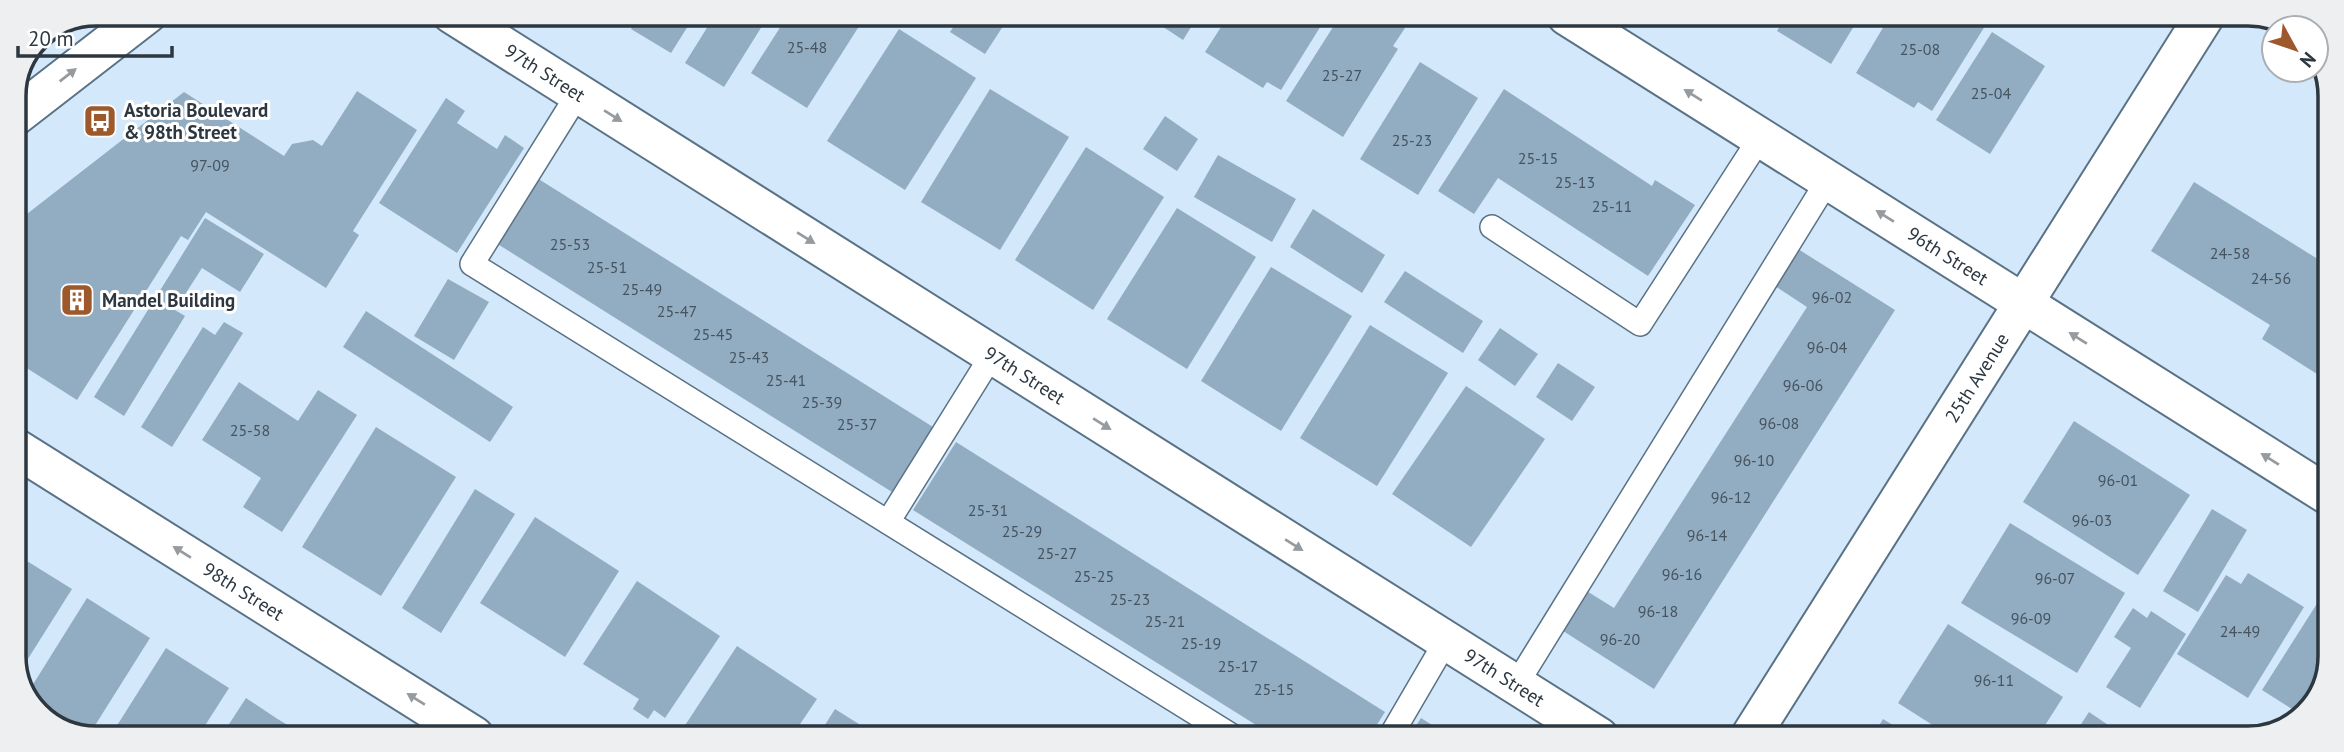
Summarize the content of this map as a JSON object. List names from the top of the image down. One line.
{"streets":{"street":["97th Street","96th Street","25th Avenue","98th Street"]},"crossings":[["96th Street","25th Avenue"]],"one_way":["97th Street","96th Street","98th Street"],"places":{"bus stop":["Astoria Boulevard & 98th Street"],"building":["Mandel Building"]},"house_numbers":["25-48","25-08","25-27","25-04","25-23","25-15","97-09","25-13","25-11","25-53","24-58","25-51","24-56","25-49","96-02","25-47","25-45","96-04","25-43","25-41","96-06","25-39","96-08","25-37","25-58","96-10","96-01","96-12","25-31","96-03","25-29","96-14","25-27","96-16","25-25","96-07","25-23","96-18","96-09","25-21","24-49","96-20","25-19","25-17","96-11","25-15"],"scale_bar":"20 m","north":"bottom right"}
